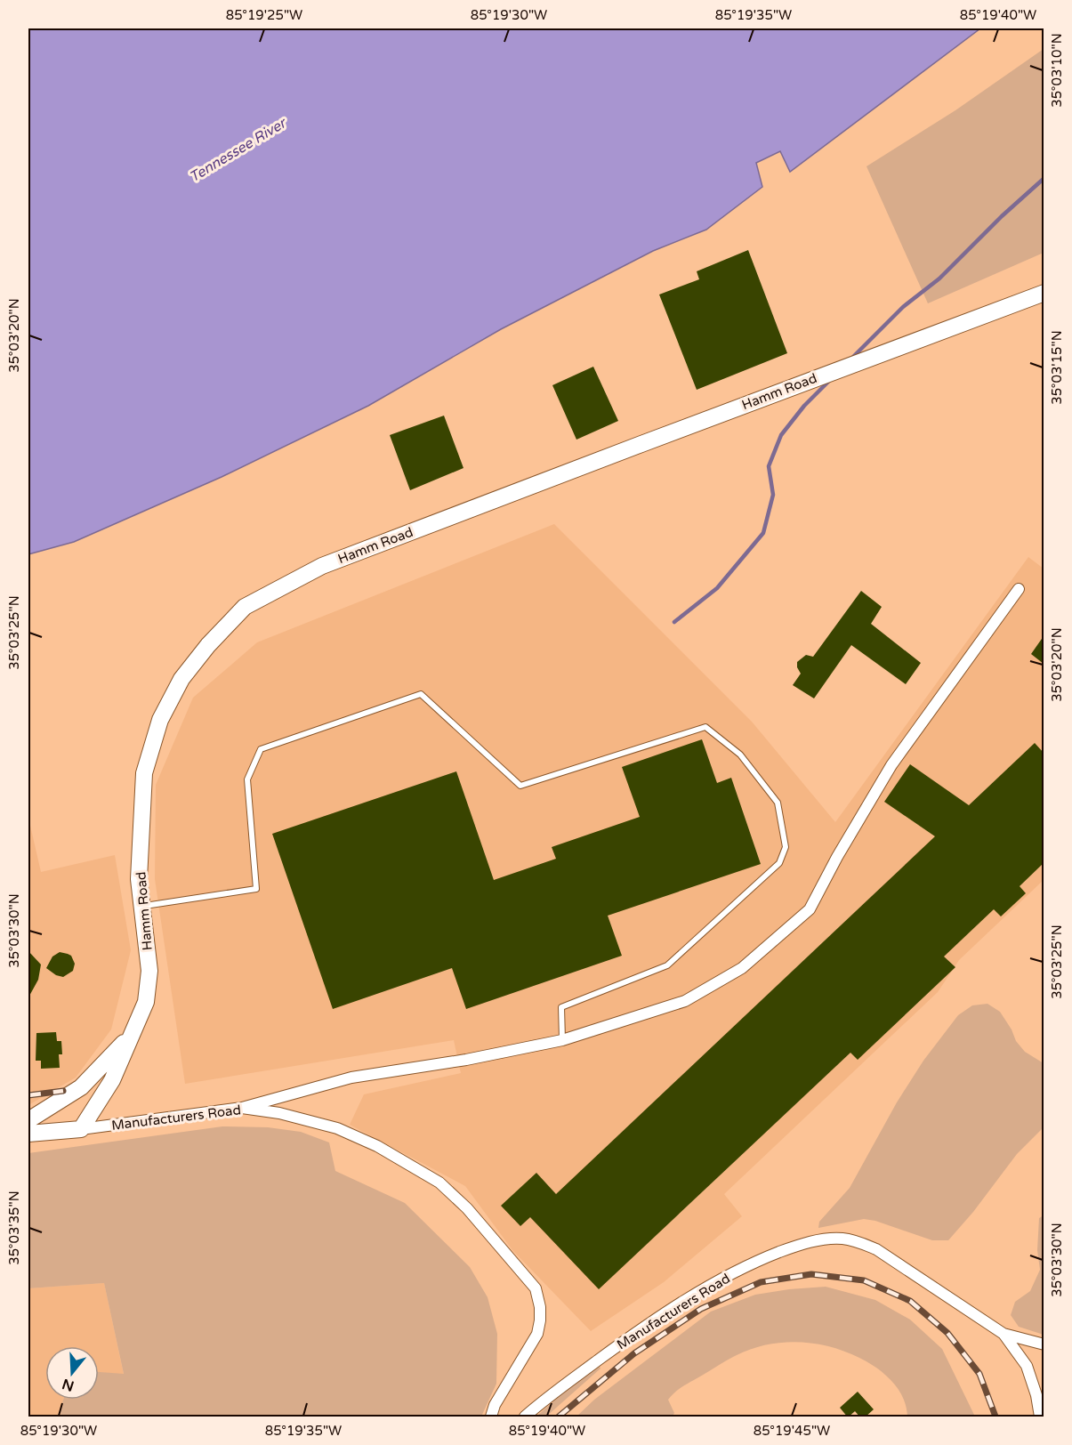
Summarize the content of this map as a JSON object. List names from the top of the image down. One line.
{"streets":{"main road":["Hamm Road","Manufacturers Road"]},"crossings":[["Hamm Road","Manufacturers Road"]],"water":["Tennessee River"],"north":"bottom","coordinates":["85°19'25\"W","85°19'30\"W","85°19'35\"W","85°19'40\"W","35°03'10\"N","35°03'20\"N","35°03'15\"N","35°03'25\"N","35°03'30\"N","35°03'35\"N","85°19'45\"W"]}
